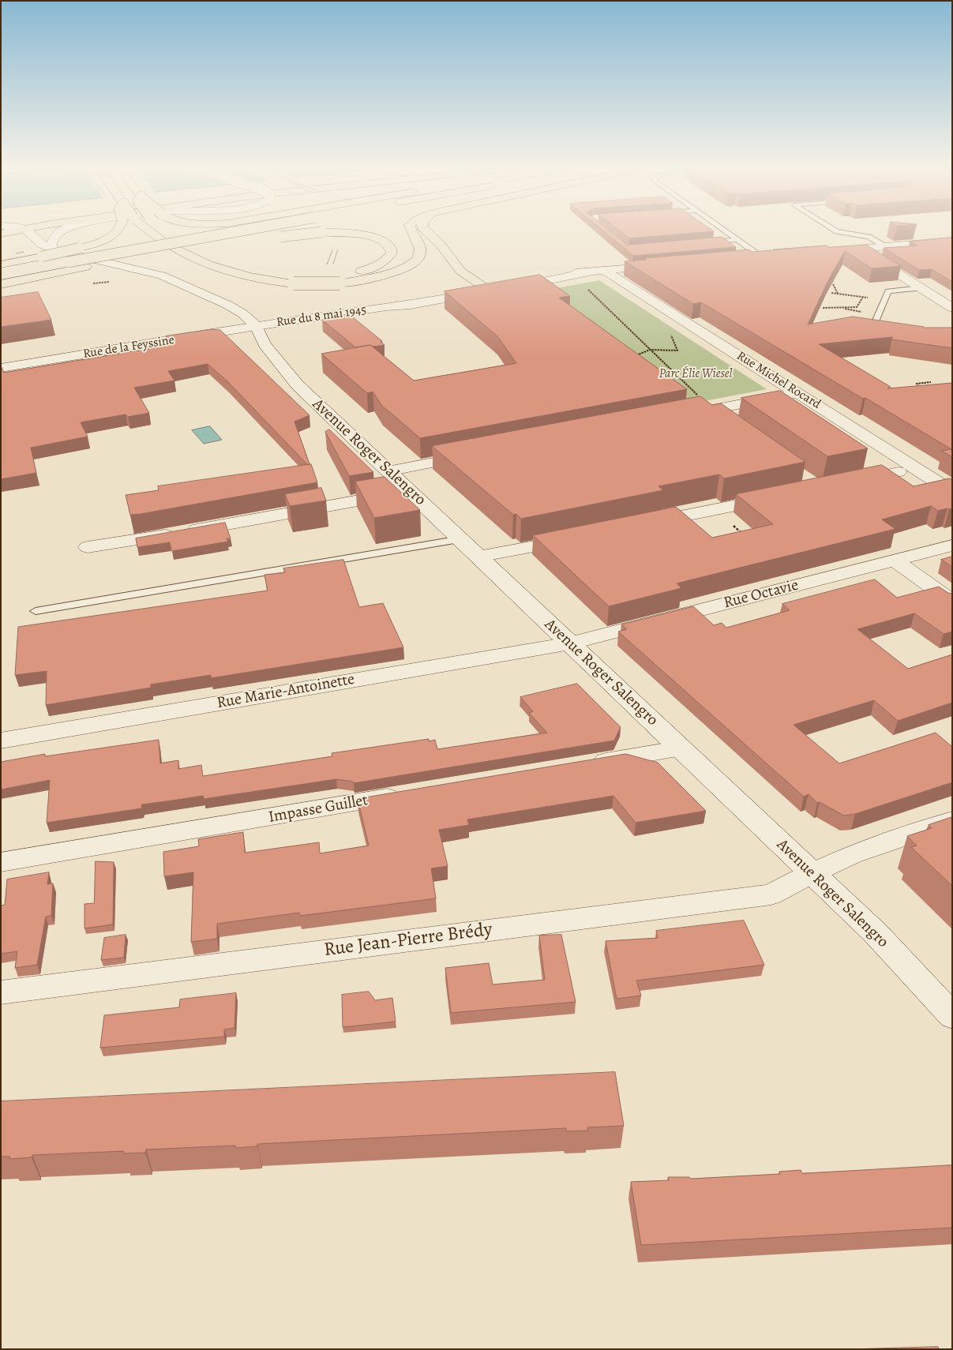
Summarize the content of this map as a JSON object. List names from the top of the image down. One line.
{"streets":{"street":["Rue du 8 mai 1945","Rue de la Feyssine","Rue Michel Rocard","Avenue Roger Salengro","Rue Octavie","Rue Marie-Antoinette","Impasse Guillet","Rue Jean-Pierre Brédy"]},"crossings":[["Rue du 8 mai 1945","Rue de la Feyssine"],["Rue du 8 mai 1945","Rue Michel Rocard"],["Rue du 8 mai 1945","Avenue Roger Salengro"],["Rue de la Feyssine","Avenue Roger Salengro"],["Avenue Roger Salengro","Rue Octavie"],["Avenue Roger Salengro","Rue Marie-Antoinette"],["Avenue Roger Salengro","Rue Jean-Pierre Brédy"],["Rue Octavie","Rue Marie-Antoinette"]],"parks":["Parc Élie Wiesel"]}
